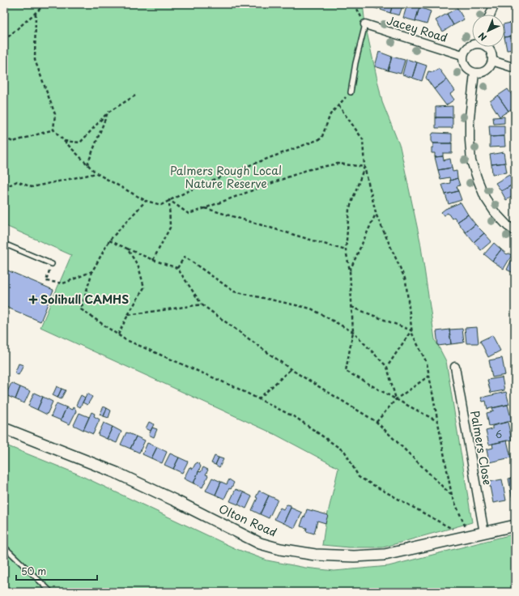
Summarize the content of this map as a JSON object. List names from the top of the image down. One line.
{"streets":{"street":["Jacey Road","Palmers Close","Olton Road"]},"crossings":[["Palmers Close","Olton Road"]],"parks":["Palmers Rough Local Nature Reserve"],"places":{"health":["Solihull CAMHS"]},"house_numbers":["6"],"scale_bar":"50 m","north":"bottom left"}
